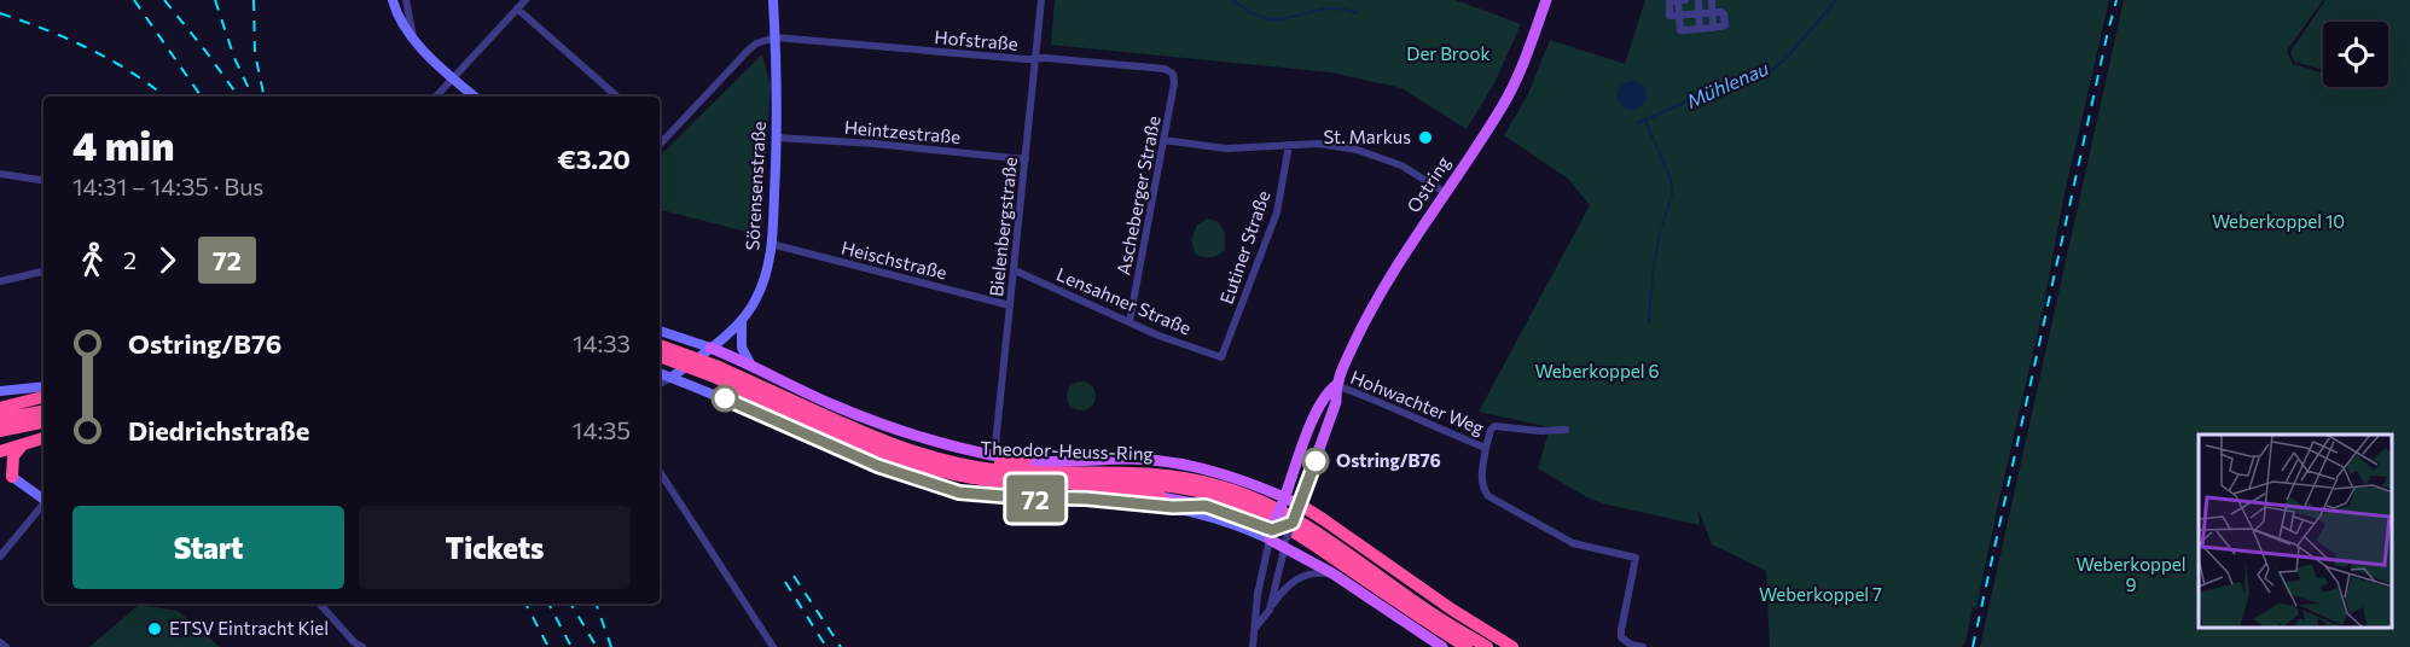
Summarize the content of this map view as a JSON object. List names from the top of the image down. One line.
{"streets":{"highway":["Theodor-Heuss-Ring"],"main road":["Ostring","Sörensenstraße"],"street":["Hofstraße","Heintzestraße","Ascheberger Straße","Bielenbergstraße","Eutiner Straße","Heischstraße","Lensahner Straße","Hohwachter Weg"]},"crossings":[["Hofstraße","Sörensenstraße"],["Hofstraße","Ascheberger Straße"],["Hofstraße","Bielenbergstraße"],["Heintzestraße","Sörensenstraße"],["Heintzestraße","Bielenbergstraße"],["Ostring","Hohwachter Weg"],["Ostring","Theodor-Heuss-Ring"],["Sörensenstraße","Heischstraße"],["Sörensenstraße","Theodor-Heuss-Ring"],["Ascheberger Straße","Lensahner Straße"],["Bielenbergstraße","Heischstraße"],["Bielenbergstraße","Lensahner Straße"],["Bielenbergstraße","Theodor-Heuss-Ring"],["Eutiner Straße","Lensahner Straße"]],"water":["Mühlenau"],"parks":["Der Brook","Weberkoppel 10","Weberkoppel 6","Weberkoppel 9","Weberkoppel 7"],"places":["St. Markus","Ostring/B76","ETSV Eintracht Kiel"],"lines":["bus line 72"],"page":{"on_map":"72","heading":["4 min","14:31 – 14:35 · Bus","€3.20"],"legs":["2","72"],"list":[{"name":"Ostring/B76","value":"14:33"},{"name":"Diedrichstraße","value":"14:35"}],"buttons":["Start","Tickets"]}}
